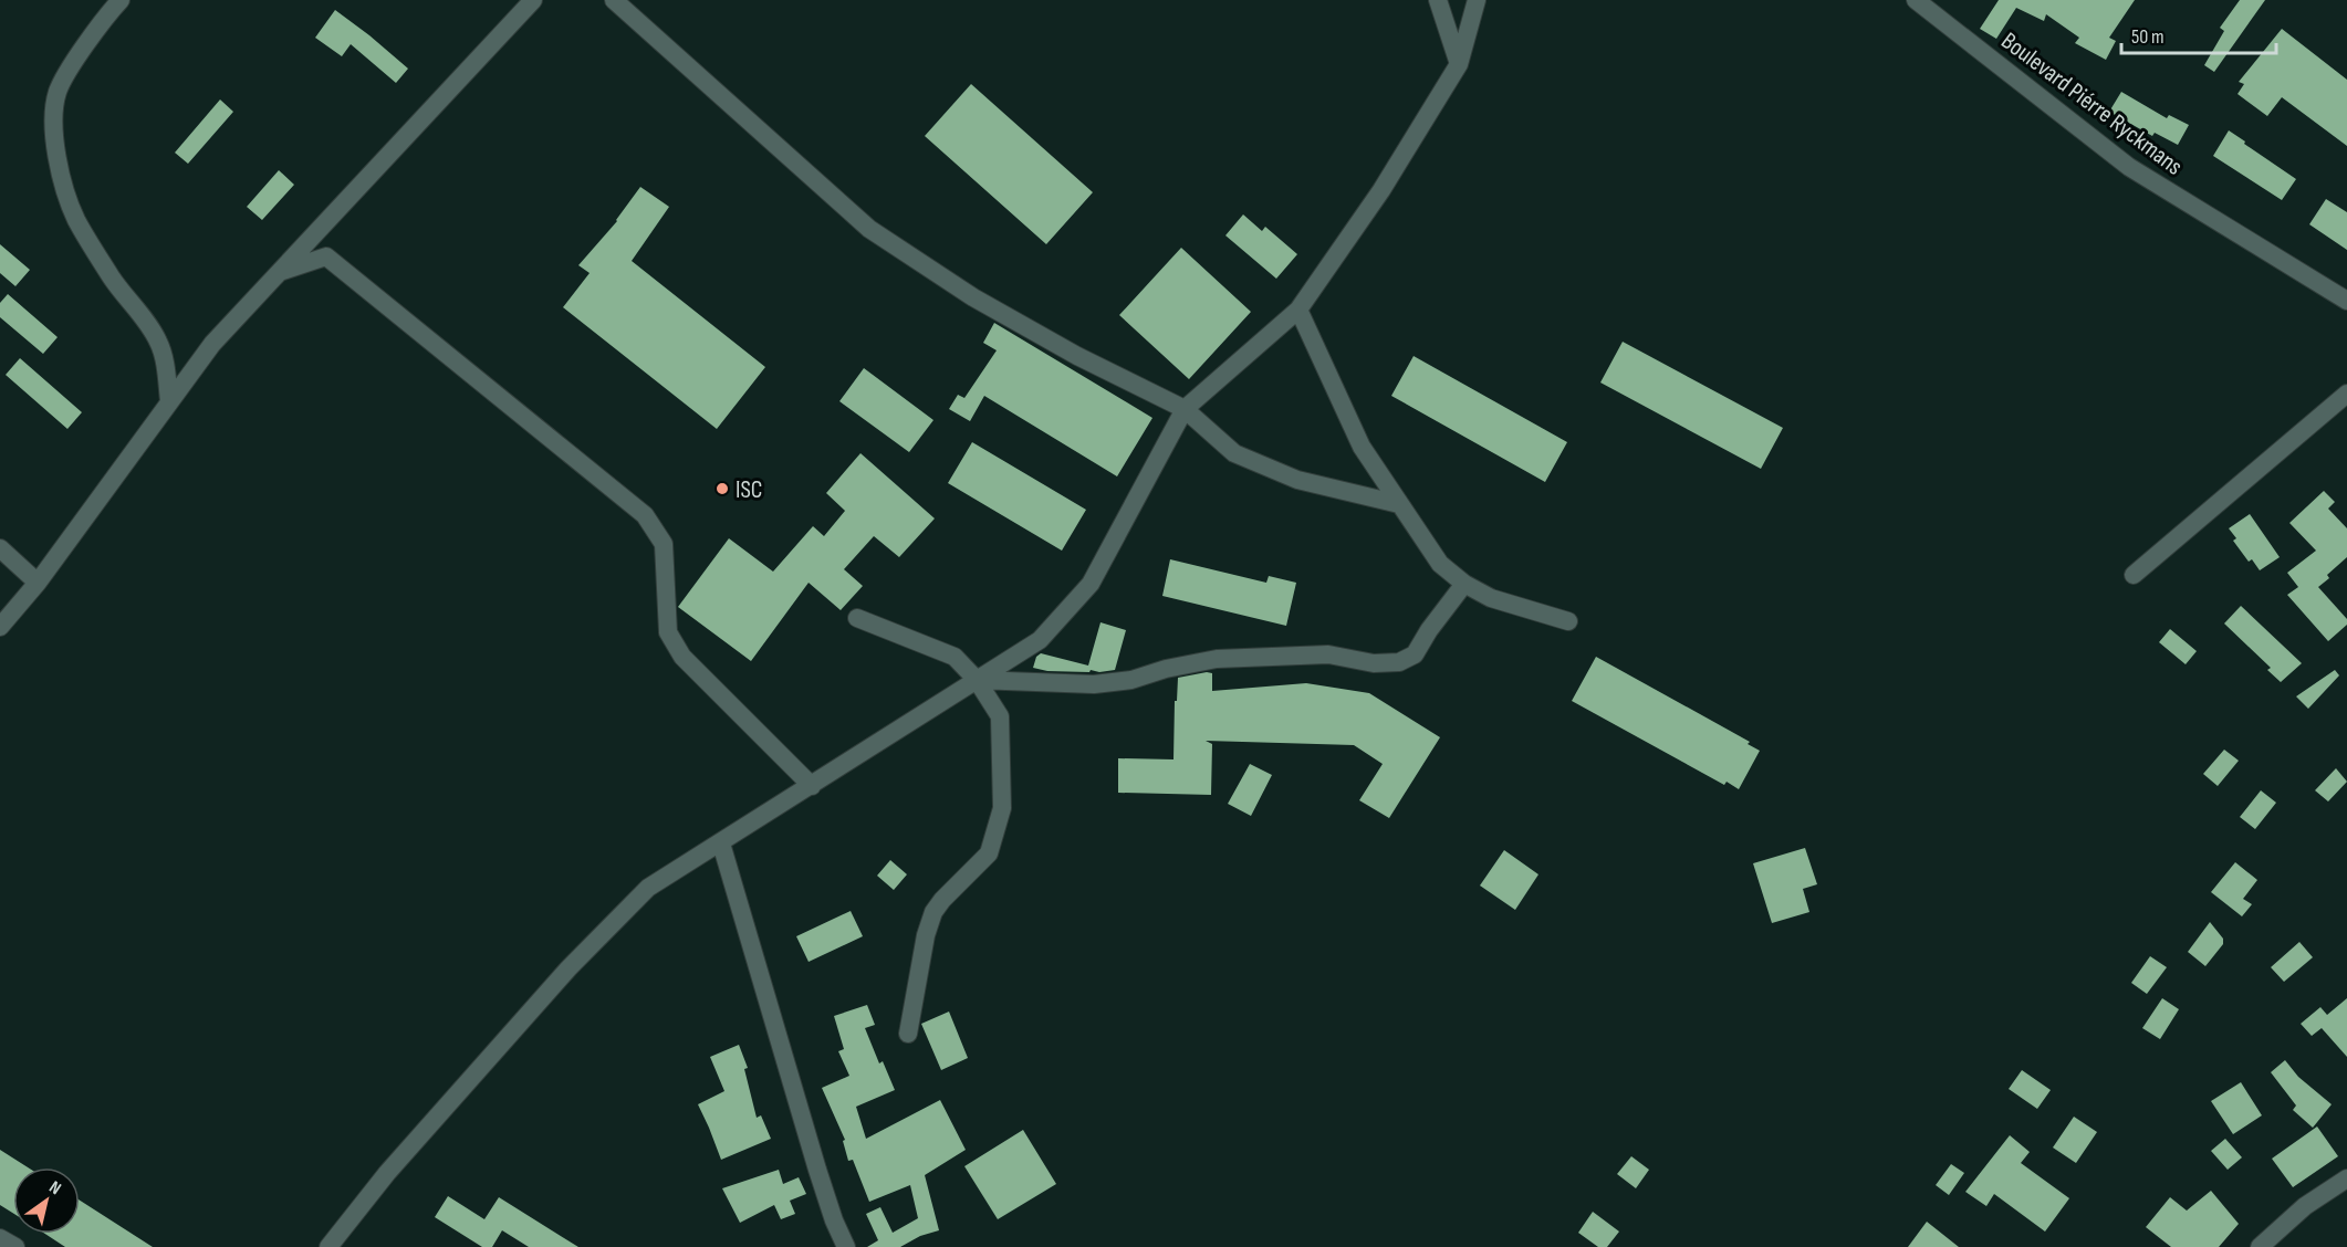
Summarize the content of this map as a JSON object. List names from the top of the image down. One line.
{"streets":{"street":["Boulevard Piérre Ryckmans"]},"places":["ISC"],"scale_bar":"50 m","north":"top right"}
